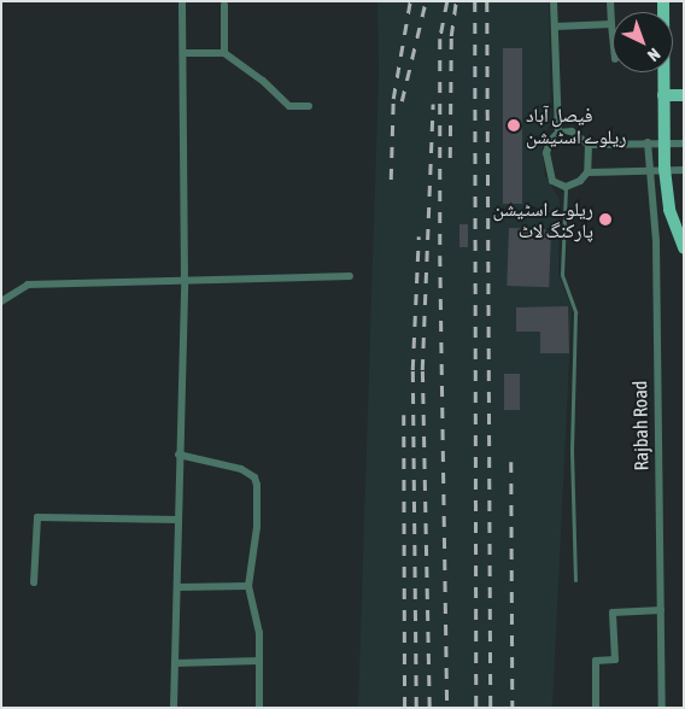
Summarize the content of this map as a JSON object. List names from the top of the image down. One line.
{"streets":{"street":["Rajbah Road"]},"places":["فیصل آباد ریلوے اسٹیشن","ریلوے اسٹیشن پارکنگ لاٹ"],"north":"bottom right"}
